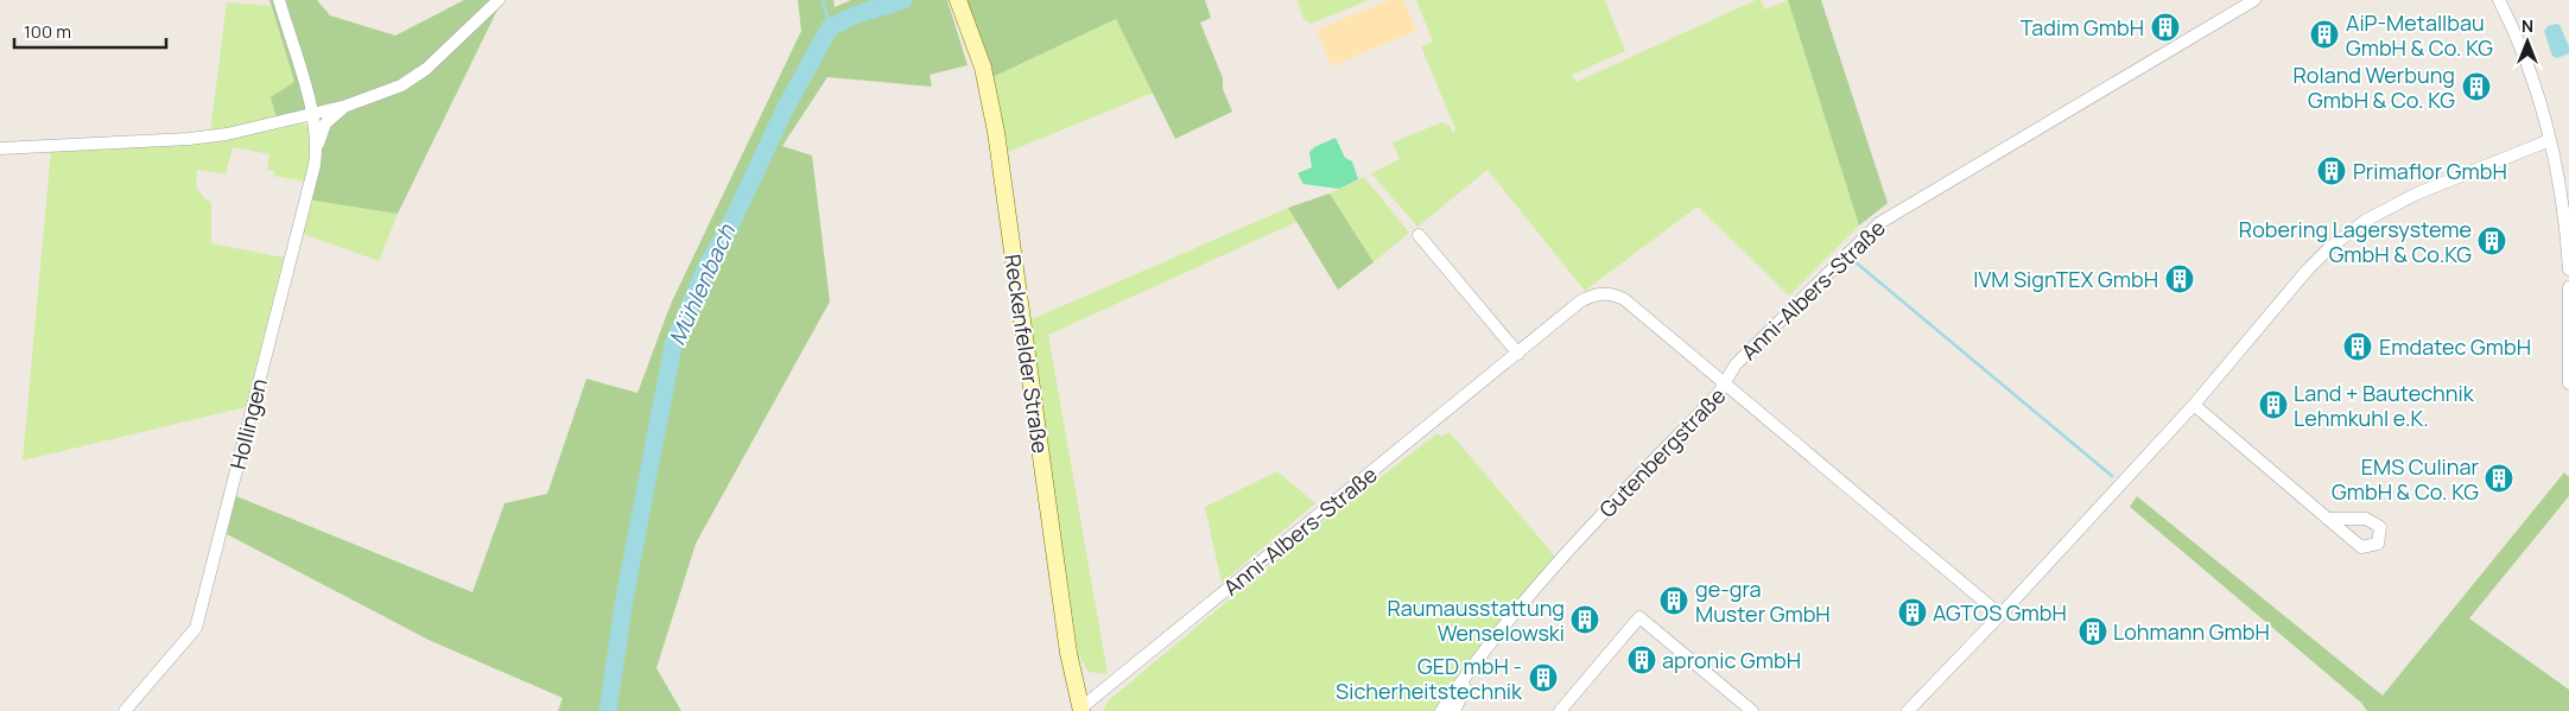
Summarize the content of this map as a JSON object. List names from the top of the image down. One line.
{"streets":{"street":["Anni-Albers-Straße","Reckenfelder Straße","Hollingen","Gutenbergstraße"]},"crossings":[["Anni-Albers-Straße","Reckenfelder Straße"],["Anni-Albers-Straße","Gutenbergstraße"]],"water":["Mühlenbach"],"places":{"building":["Tadim GmbH","AiP-Metallbau GmbH & Co. KG","Roland Werbung GmbH & Co. KG","Primaflor GmbH","Robering Lagersysteme GmbH & Co.KG","IVM SignTEX GmbH","Emdatec GmbH","Land + Bautechnik Lehmkuhl e.K.","EMS Culinar GmbH & Co. KG","ge-gra Muster GmbH","AGTOS GmbH","Raumausstattung Wenselowski","Lohmann GmbH","apronic GmbH","GED mbH - Sicherheitstechnik"]},"scale_bar":"100 m","north":"top"}
